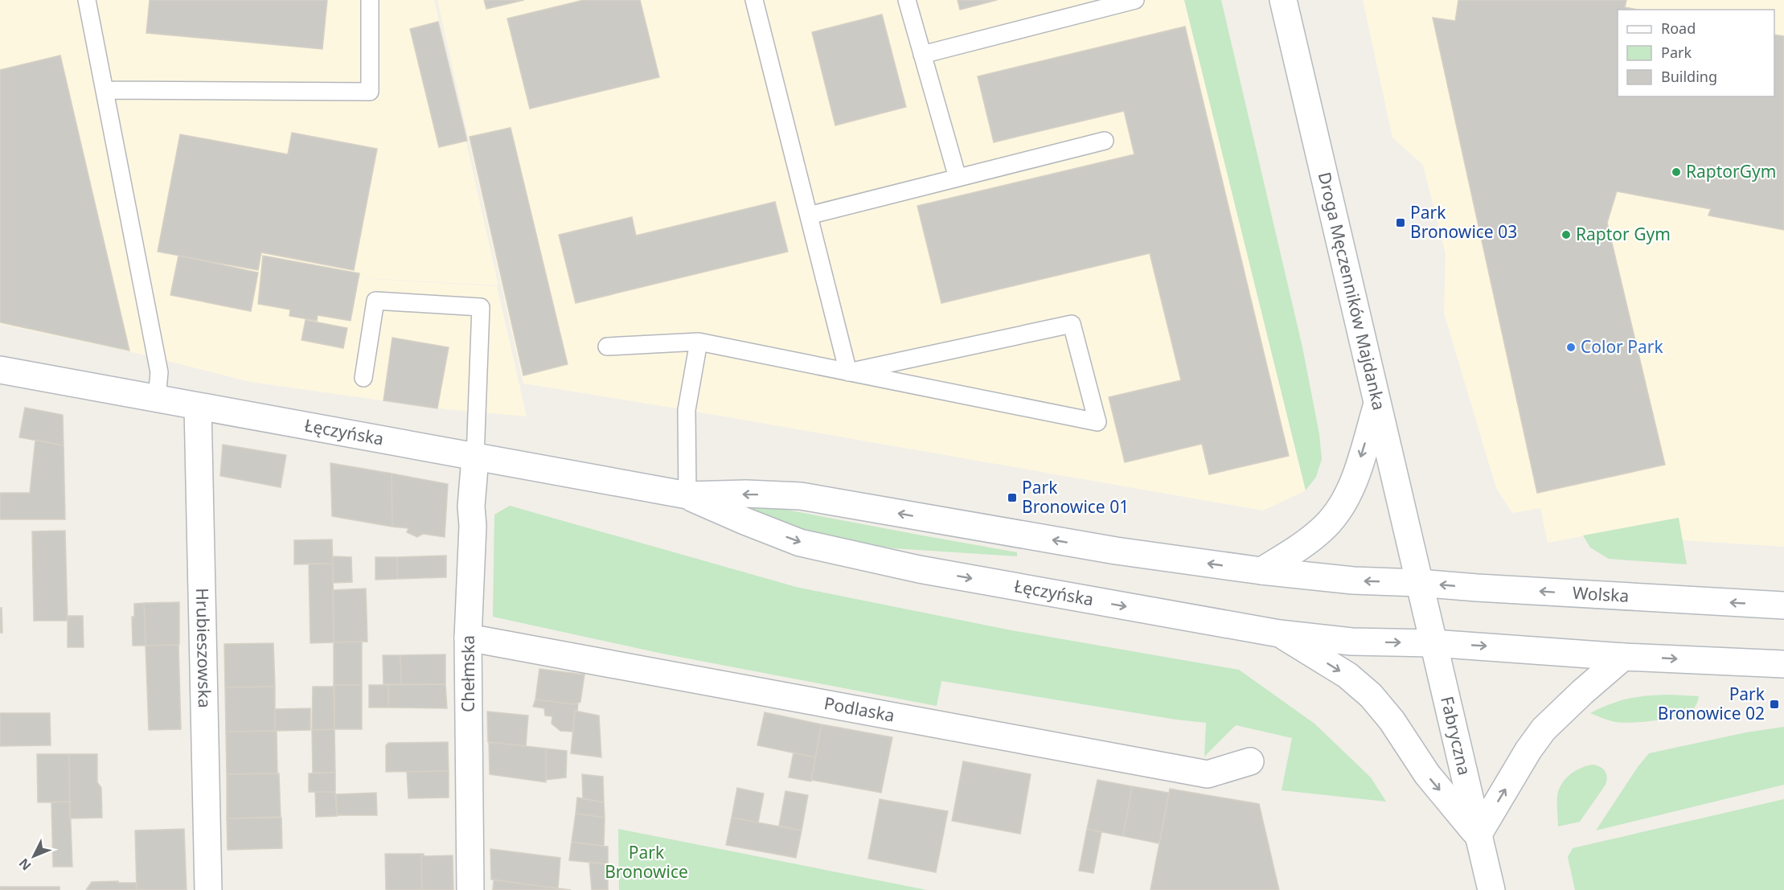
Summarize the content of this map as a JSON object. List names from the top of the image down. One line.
{"streets":{"street":["Droga Męczenników Majdanka","Łęczyńska","Wolska","Hrubieszowska","Chełmska","Podlaska","Fabryczna"]},"crossings":[["Droga Męczenników Majdanka","Łęczyńska"],["Droga Męczenników Majdanka","Wolska"],["Droga Męczenników Majdanka","Fabryczna"],["Łęczyńska","Wolska"],["Łęczyńska","Hrubieszowska"],["Łęczyńska","Chełmska"],["Łęczyńska","Fabryczna"],["Wolska","Fabryczna"],["Chełmska","Podlaska"]],"parks":["Park Bronowice"],"places":{"other":["RaptorGym","Raptor Gym","Color Park"],"transit":["Park Bronowice 03","Park Bronowice 01","Park Bronowice 02"]},"legend":["Road","Park","Building"],"north":"bottom left"}
